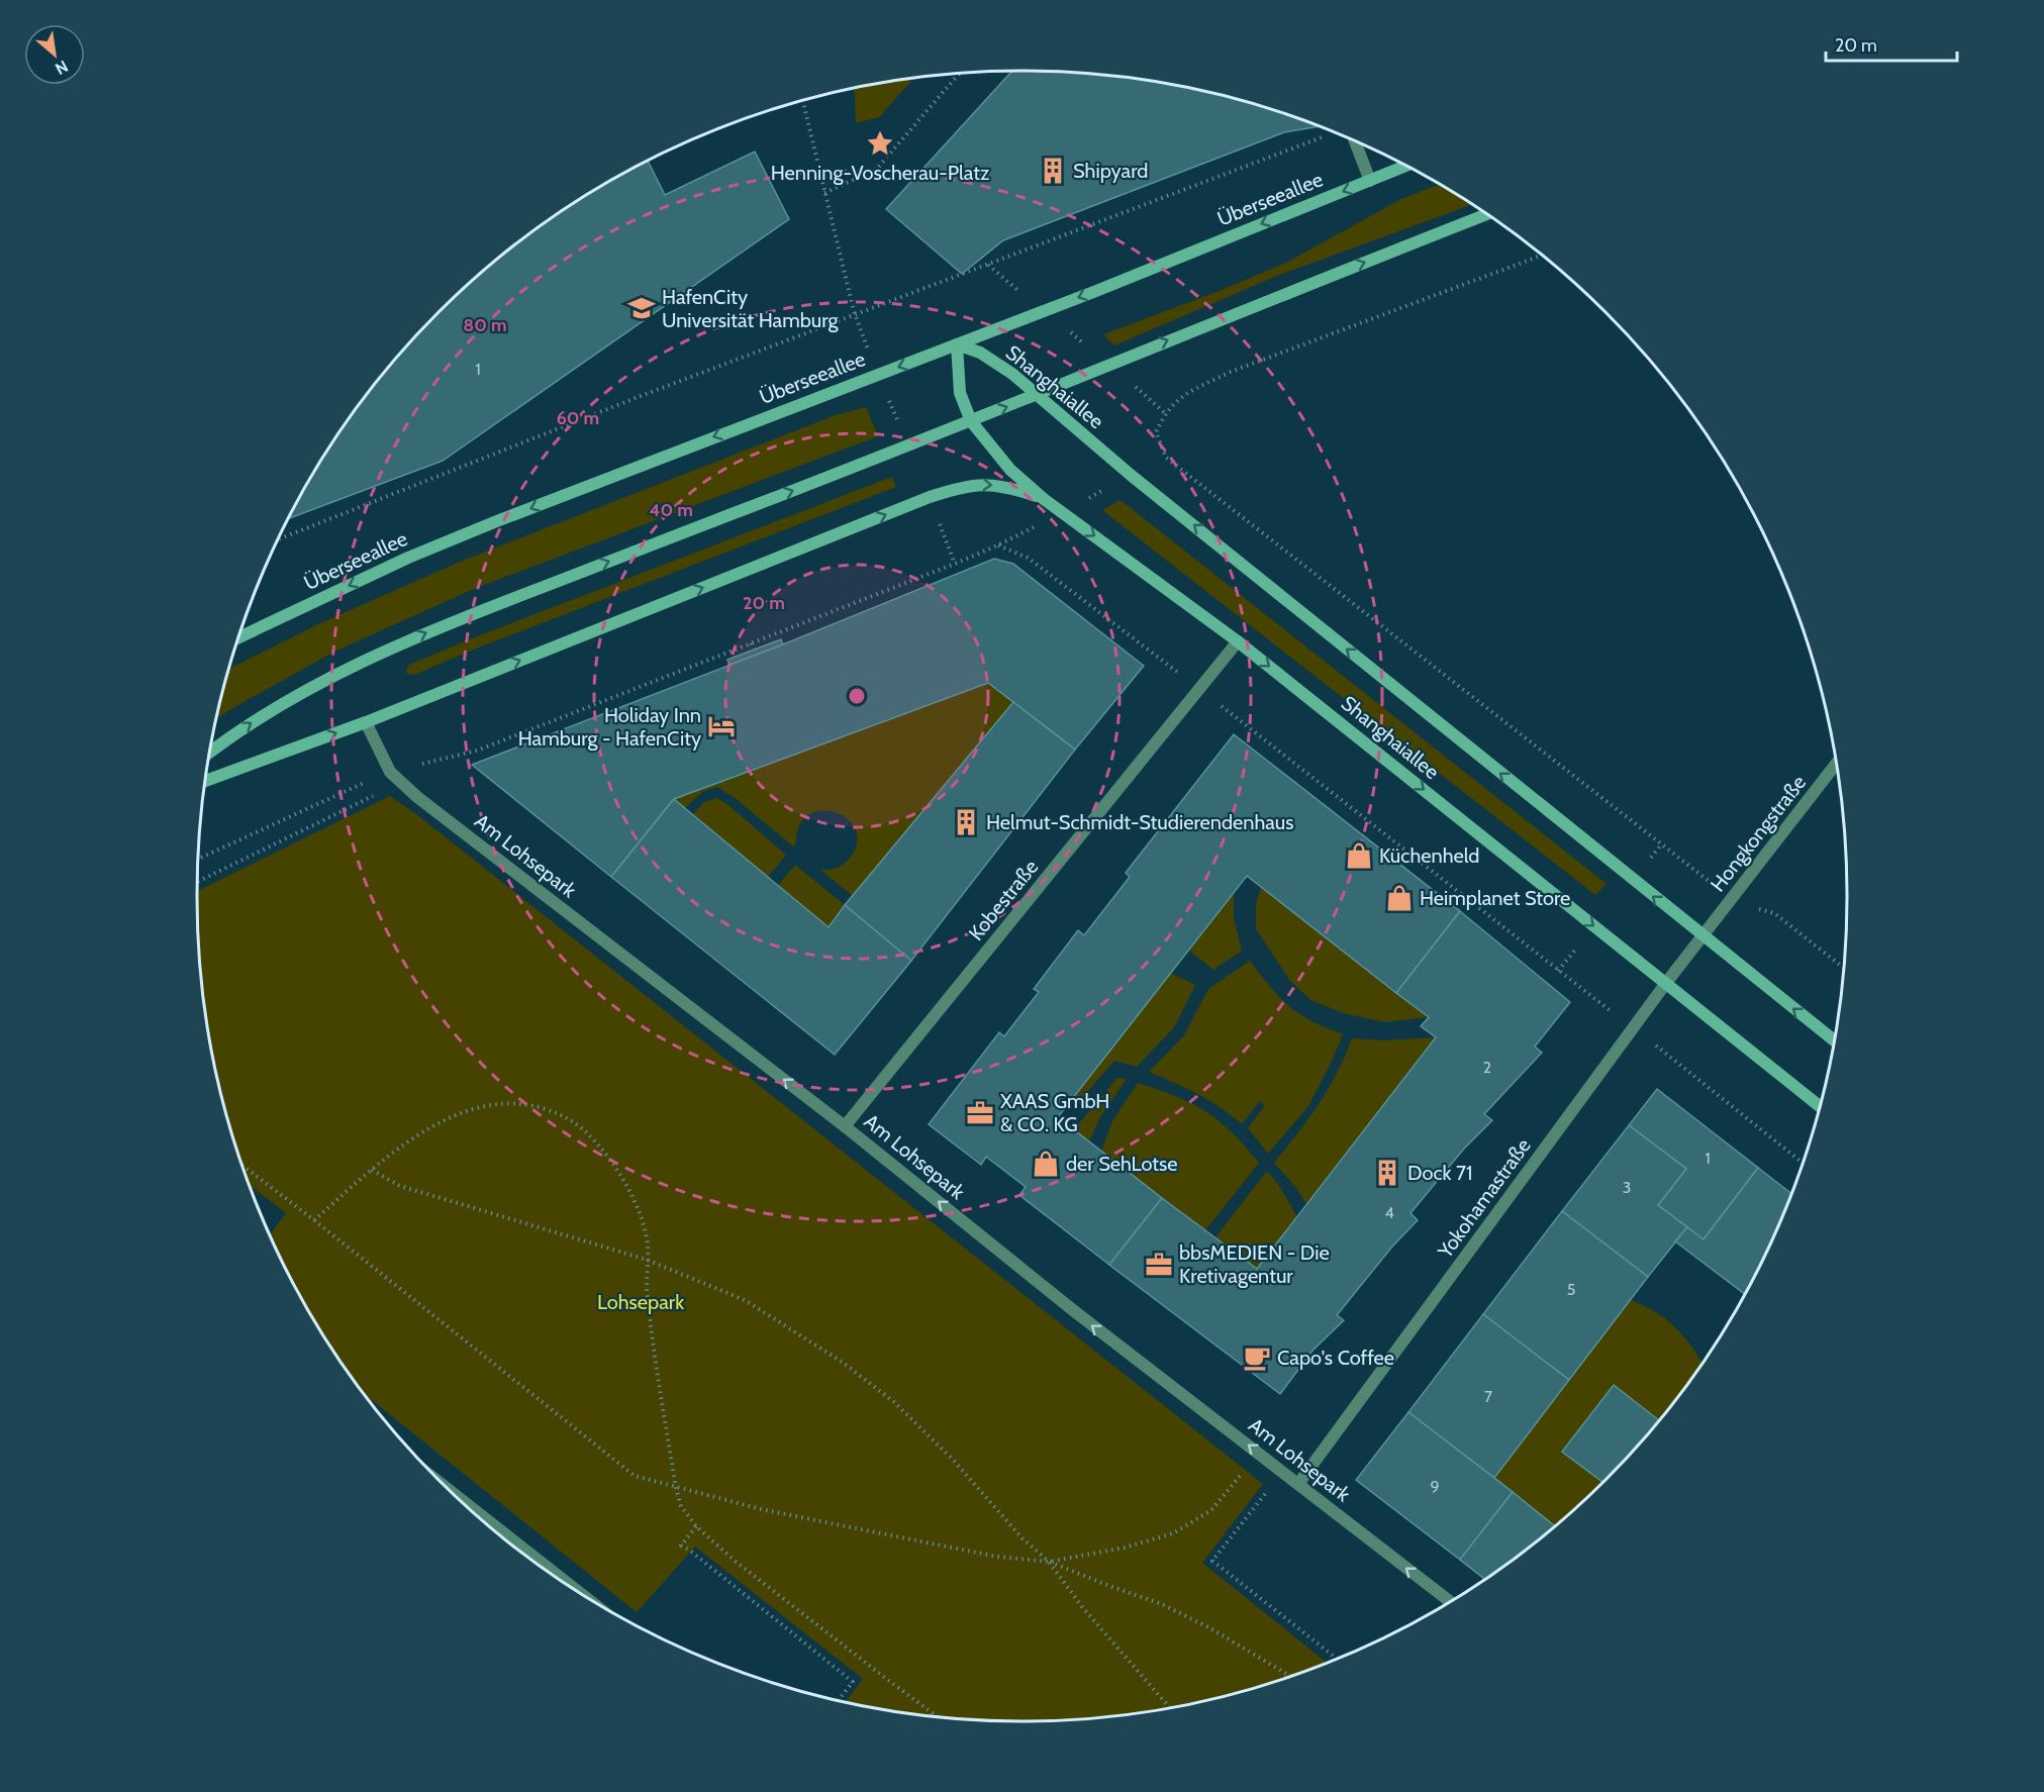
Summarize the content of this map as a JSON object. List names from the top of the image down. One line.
{"streets":{"main road":["Überseeallee","Shanghaiallee"],"street":["Hongkongstraße","Am Lohsepark","Kobestraße","Yokohamastraße"]},"crossings":[["Überseeallee","Shanghaiallee"],["Shanghaiallee","Hongkongstraße"],["Shanghaiallee","Kobestraße"],["Shanghaiallee","Yokohamastraße"],["Hongkongstraße","Yokohamastraße"],["Am Lohsepark","Kobestraße"],["Am Lohsepark","Yokohamastraße"]],"one_way":["Am Lohsepark"],"parks":["Lohsepark"],"places":{"place":["Henning-Voscherau-Platz"],"building":["Shipyard","Helmut-Schmidt-Studierendenhaus","Dock 71"],"school or university":["HafenCity Universität Hamburg"],"hotel":["Holiday Inn Hamburg - HafenCity"],"shop":["Küchenheld","Heimplanet Store","der SehLotse"],"office":["XAAS GmbH & CO. KG","bbsMEDIEN - Die Kretivagentur"],"cafe":["Capo's Coffee"]},"house_numbers":["1","2","1","3","4","5","7","9"],"scale_bar":"20 m","north":"bottom right","rings":["80 m","60 m","40 m","20 m"]}
